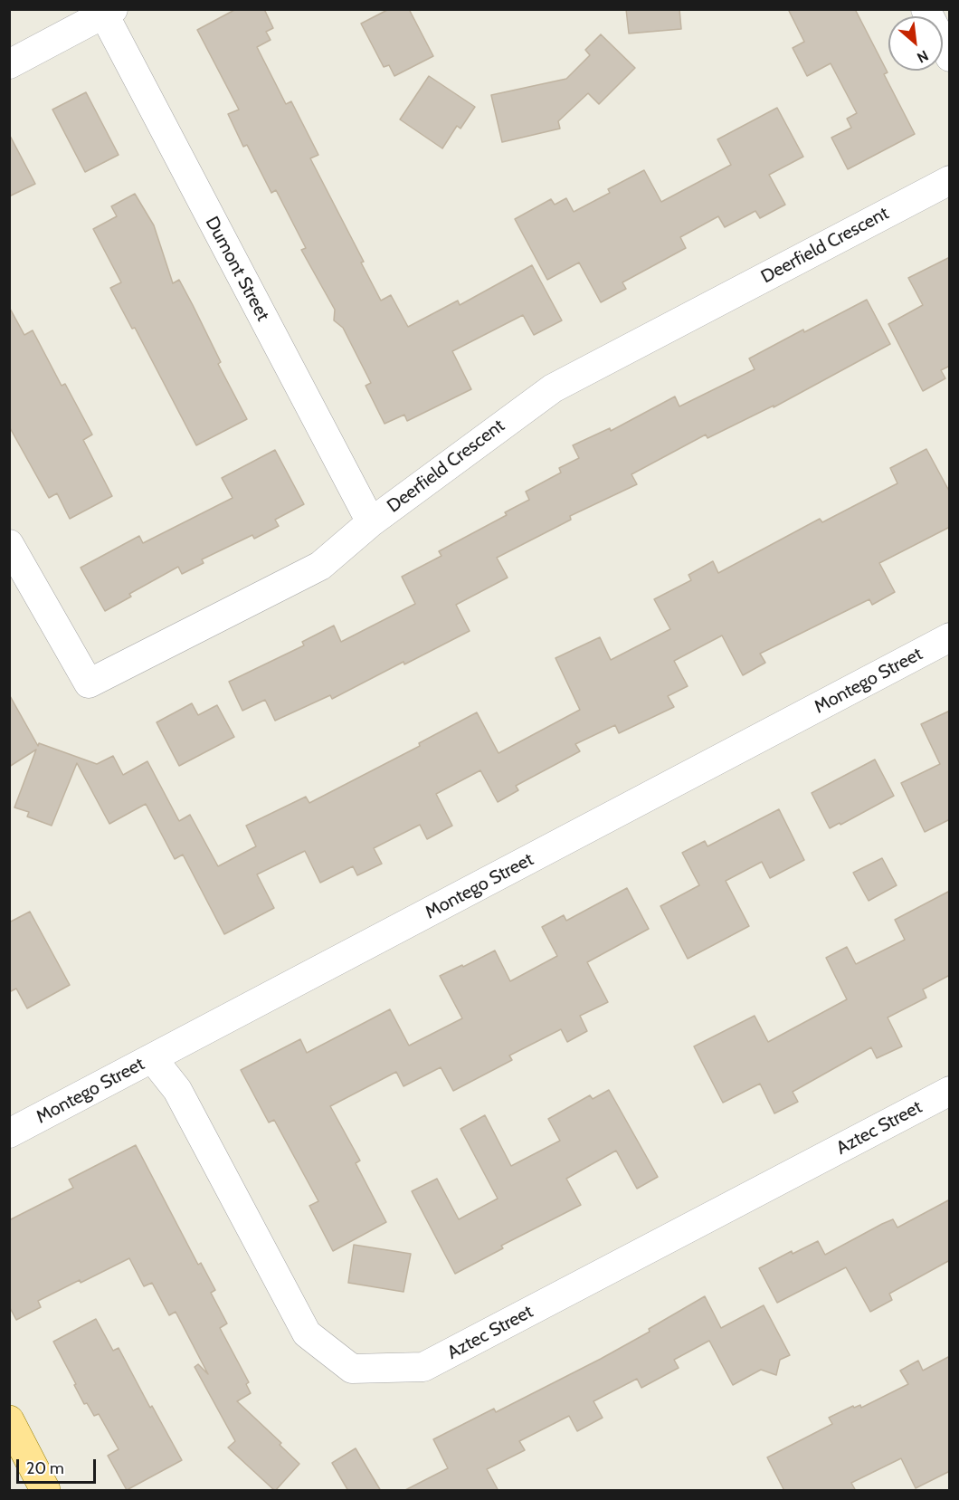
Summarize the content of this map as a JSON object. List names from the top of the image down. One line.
{"streets":{"street":["Deerfield Crescent","Dumont Street","Montego Street","Aztec Street"]},"crossings":[["Deerfield Crescent","Dumont Street"],["Montego Street","Aztec Street"]],"scale_bar":"20 m","north":"bottom right"}
